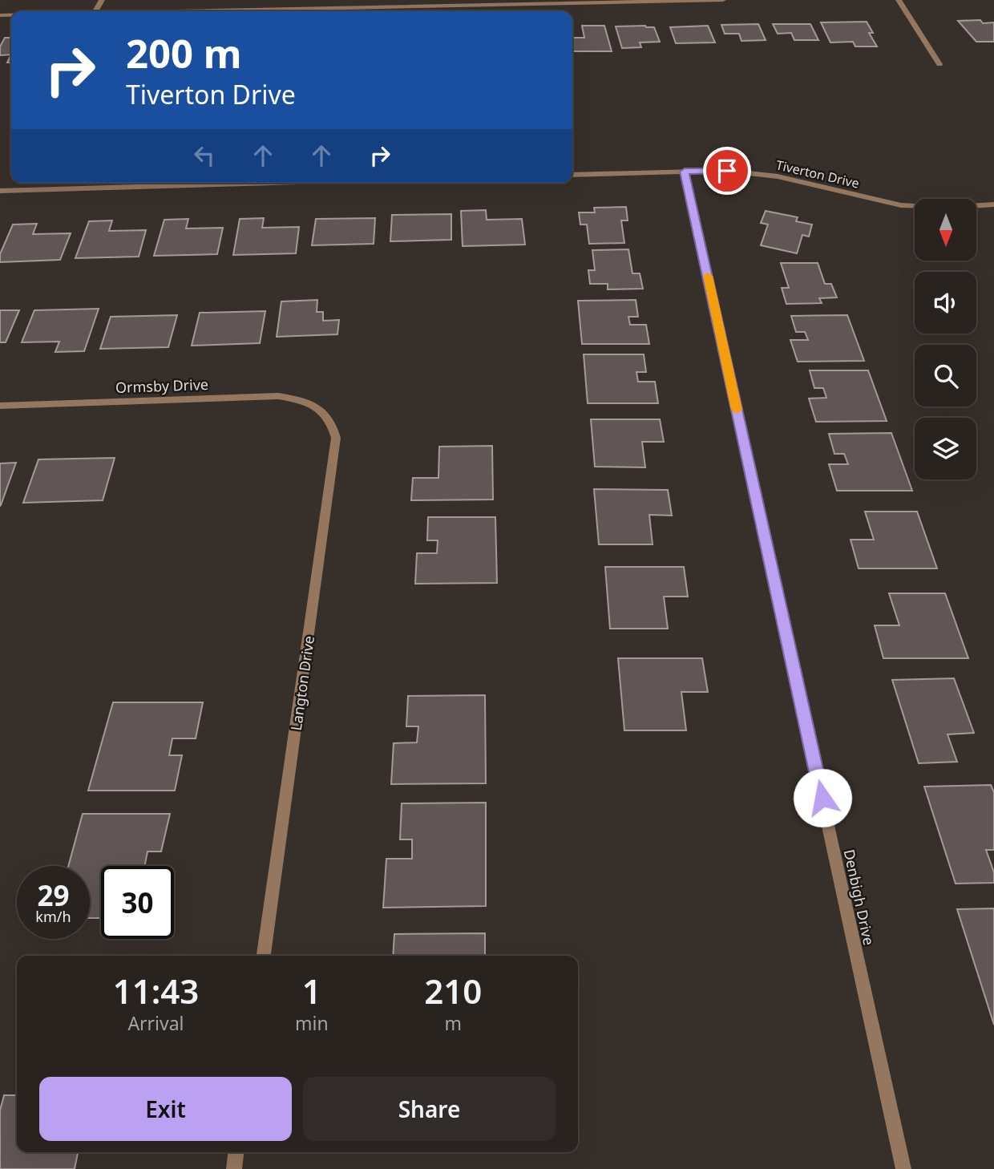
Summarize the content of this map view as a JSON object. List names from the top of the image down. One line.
{"streets":{"street":["Tiverton Drive","Ormsby Drive","Langton Drive","Denbigh Drive"]},"crossings":[["Tiverton Drive","Denbigh Drive"],["Ormsby Drive","Langton Drive"]],"north":"bottom","page":{"turn":["200 m","Tiverton Drive"],"speed":"29 km/h","limit":"30","eta":["11:43","Arrival","1","min","210","m"],"buttons":["Exit","Share"]}}
